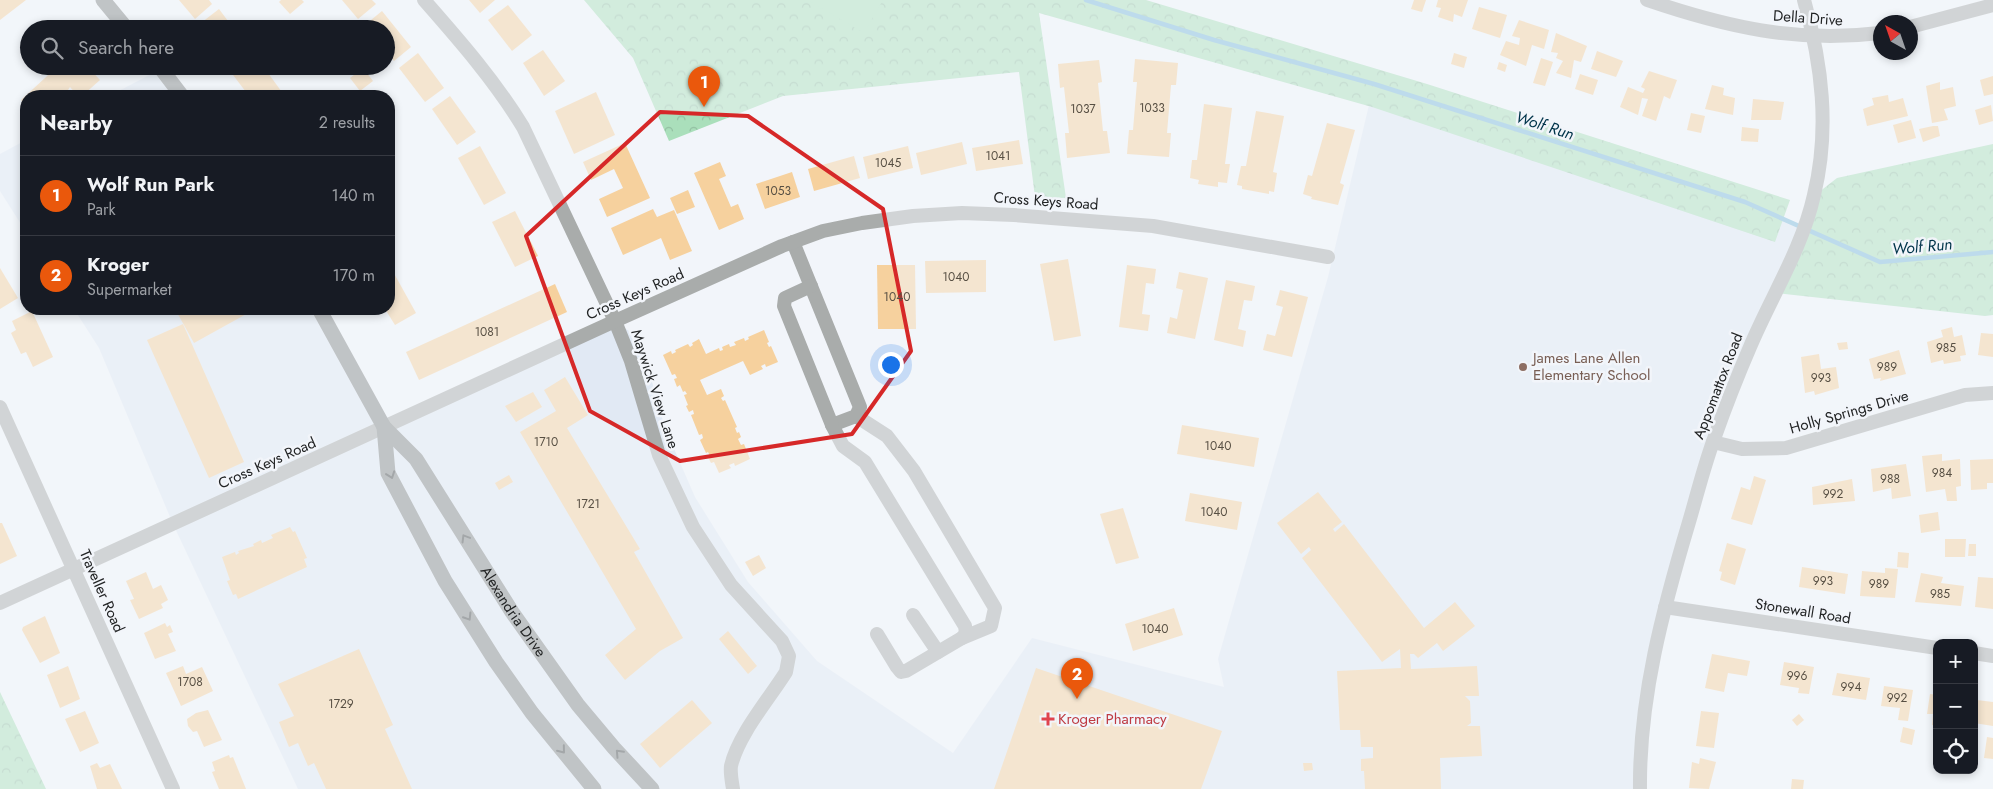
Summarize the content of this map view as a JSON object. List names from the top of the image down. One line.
{"streets":{"main road":["Alexandria Drive"],"street":["Della Drive","Cross Keys Road","Appomattox Road","Maywick View Lane","Holly Springs Drive","Traveller Road","Stonewall Road"]},"crossings":[["Della Drive","Appomattox Road"],["Cross Keys Road","Maywick View Lane"],["Cross Keys Road","Traveller Road"],["Cross Keys Road","Alexandria Drive"],["Appomattox Road","Holly Springs Drive"],["Appomattox Road","Stonewall Road"]],"water":["Wolf Run"],"places":{"other":["James Lane Allen Elementary School"],"health":["Kroger Pharmacy"]},"house_numbers":["1033","1037","1041","1045","1053","1040","1040","1081","985","989","993","1710","1040","984","988","992","1721","1040","993","989","985","1040","996","1708","994","992","1729"],"north":"top left","page":{"search":"Search here","pins":["1","2"],"heading":["Nearby","2 results"],"list":[{"mark":"1","name":"Wolf Run Park","note":"Park","value":"140 m"},{"mark":"2","name":"Kroger","note":"Supermarket","value":"170 m"}],"map_buttons":["+","−"]}}
